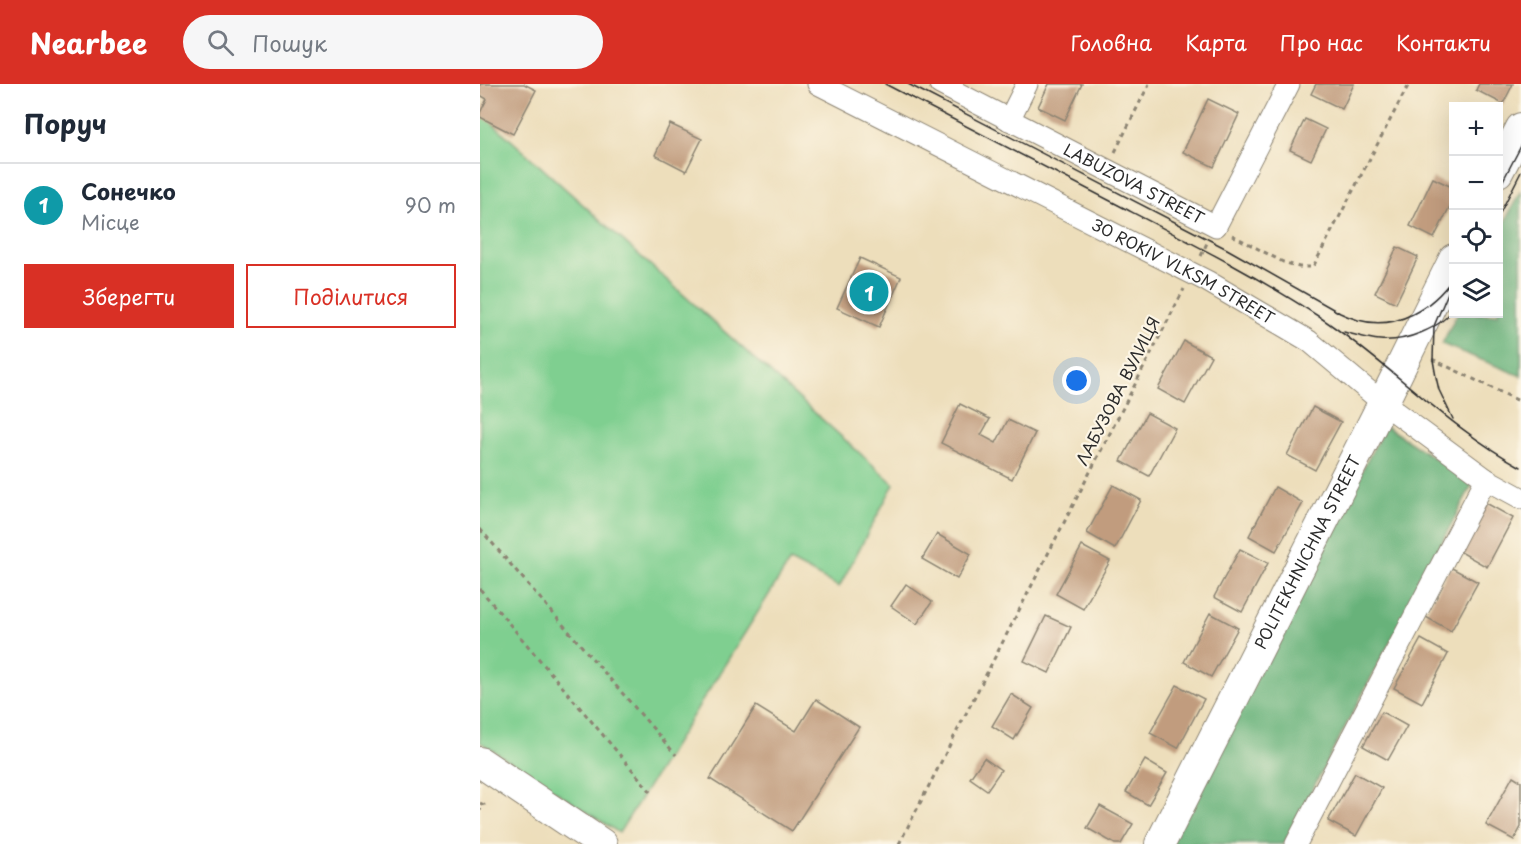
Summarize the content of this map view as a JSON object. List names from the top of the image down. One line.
{"streets":{"street":["LABUZOVA STREET","30 ROKIV VLKSM STREET","POLITEKHNICHNA STREET"],"path":["ЛАБУЗОВА ВУЛИЦЯ"]},"crossings":[["LABUZOVA STREET","ЛАБУЗОВА ВУЛИЦЯ"],["30 ROKIV VLKSM STREET","ЛАБУЗОВА ВУЛИЦЯ"],["30 ROKIV VLKSM STREET","POLITEKHNICHNA STREET"]],"page":{"header":"Nearbee","search":"Пошук","nav":["Головна","Карта","Про нас","Контакти"],"heading":"Поруч","map_buttons":["+","−"],"list":[{"mark":"1","name":"Сонечко","note":"Місце","value":"90 m"}],"buttons":["Зберегти","Поділитися"],"pins":"1"}}
